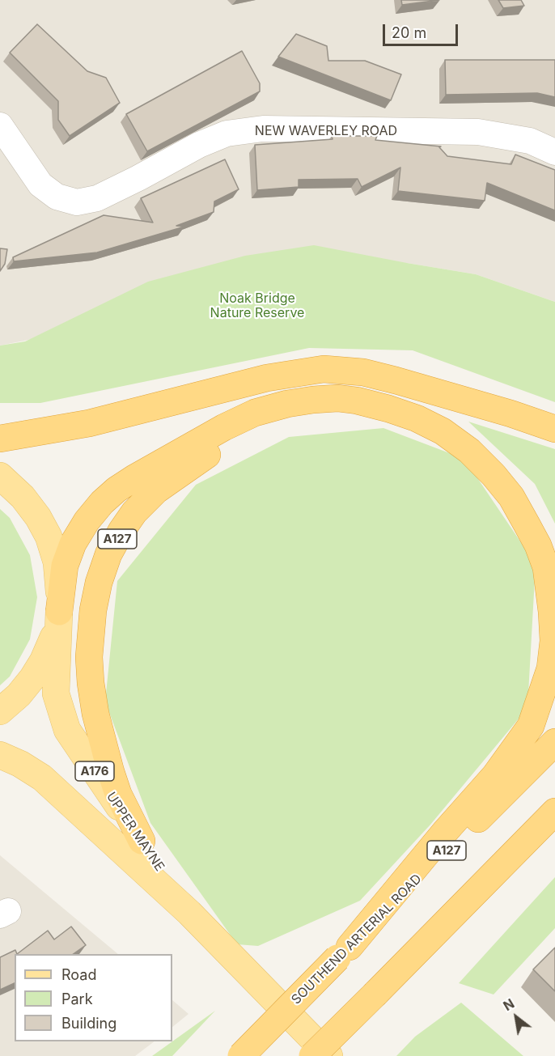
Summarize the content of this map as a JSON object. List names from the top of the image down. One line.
{"streets":{"highway":["A127","SOUTHEND ARTERIAL ROAD"],"main road":["A176","UPPER MAYNE"],"street":["NEW WAVERLEY ROAD"]},"crossings":[["A127","UPPER MAYNE"],["A127","SOUTHEND ARTERIAL ROAD"]],"parks":["Noak Bridge Nature Reserve"],"legend":["Road","Park","Building"],"scale_bar":"20 m","north":"top left"}
